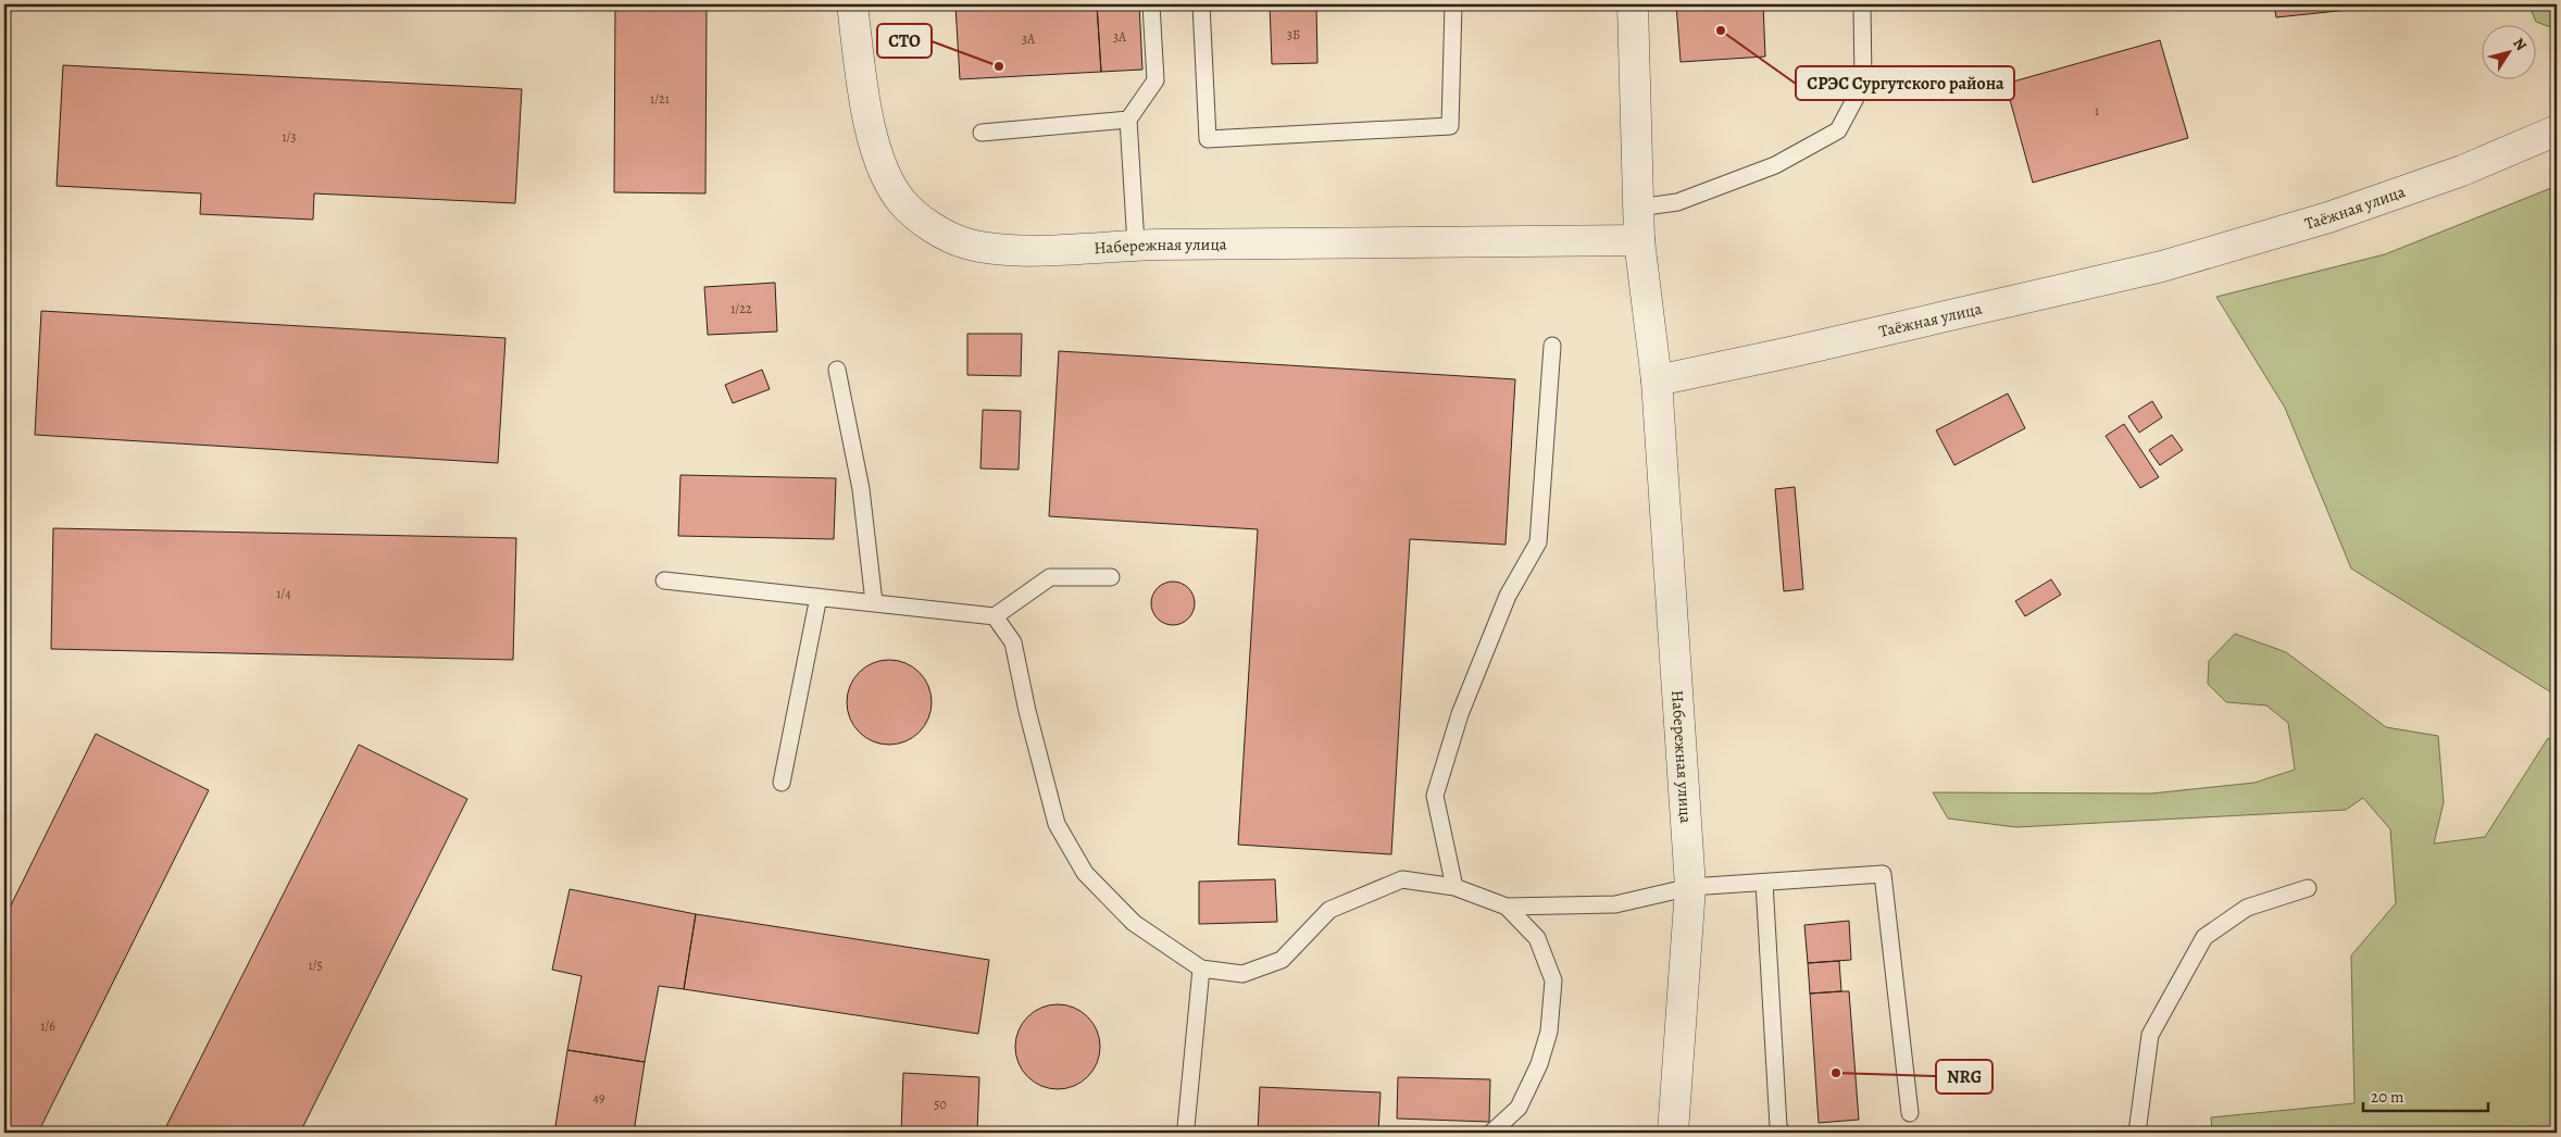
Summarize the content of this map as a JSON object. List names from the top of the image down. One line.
{"streets":{"street":["Таёжная улица","Набережная улица"]},"crossings":[["Таёжная улица","Набережная улица"]],"places":["СРЭС Сургутского района","СТО","NRG"],"house_numbers":["3Б","3А","3А","1/21","1","1/3","1/22","1/4","1/5","1/6","49","50"],"scale_bar":"20 m","north":"top right"}
